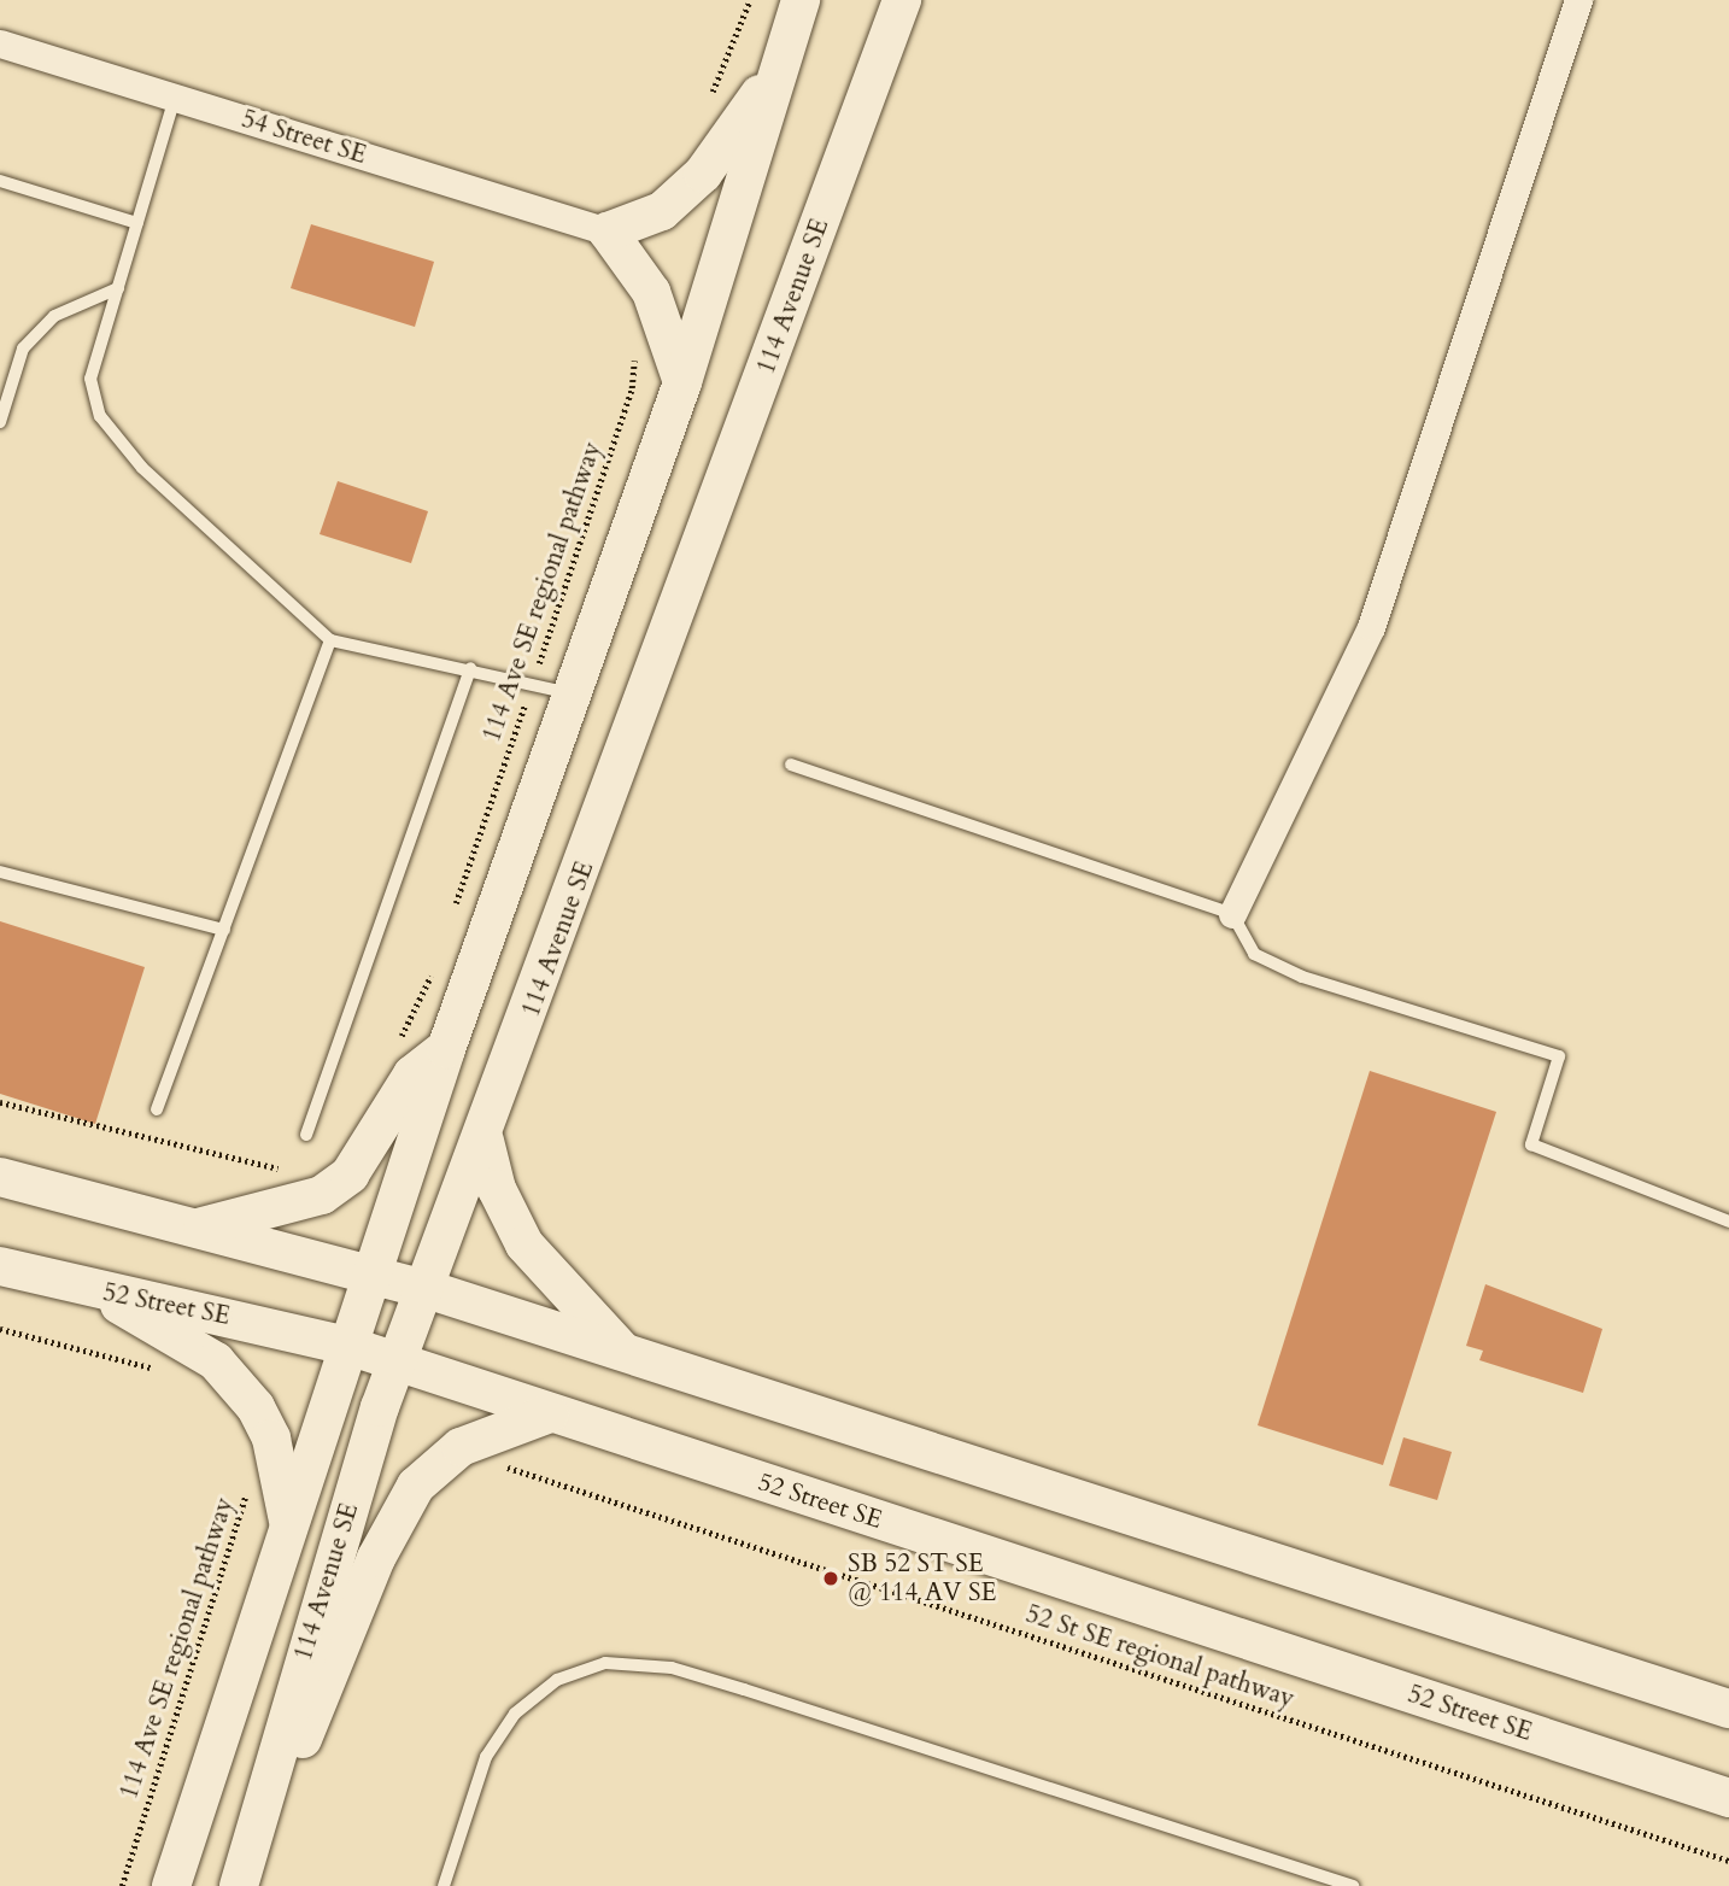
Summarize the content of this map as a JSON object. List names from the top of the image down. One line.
{"streets":{"main road":["114 Avenue SE","52 Street SE"],"street":["54 Street SE"],"path":["114 Ave SE regional pathway","52 St SE regional pathway"]},"crossings":[["114 Avenue SE","52 Street SE"]],"places":["SB 52 ST SE @ 114 AV SE"]}
